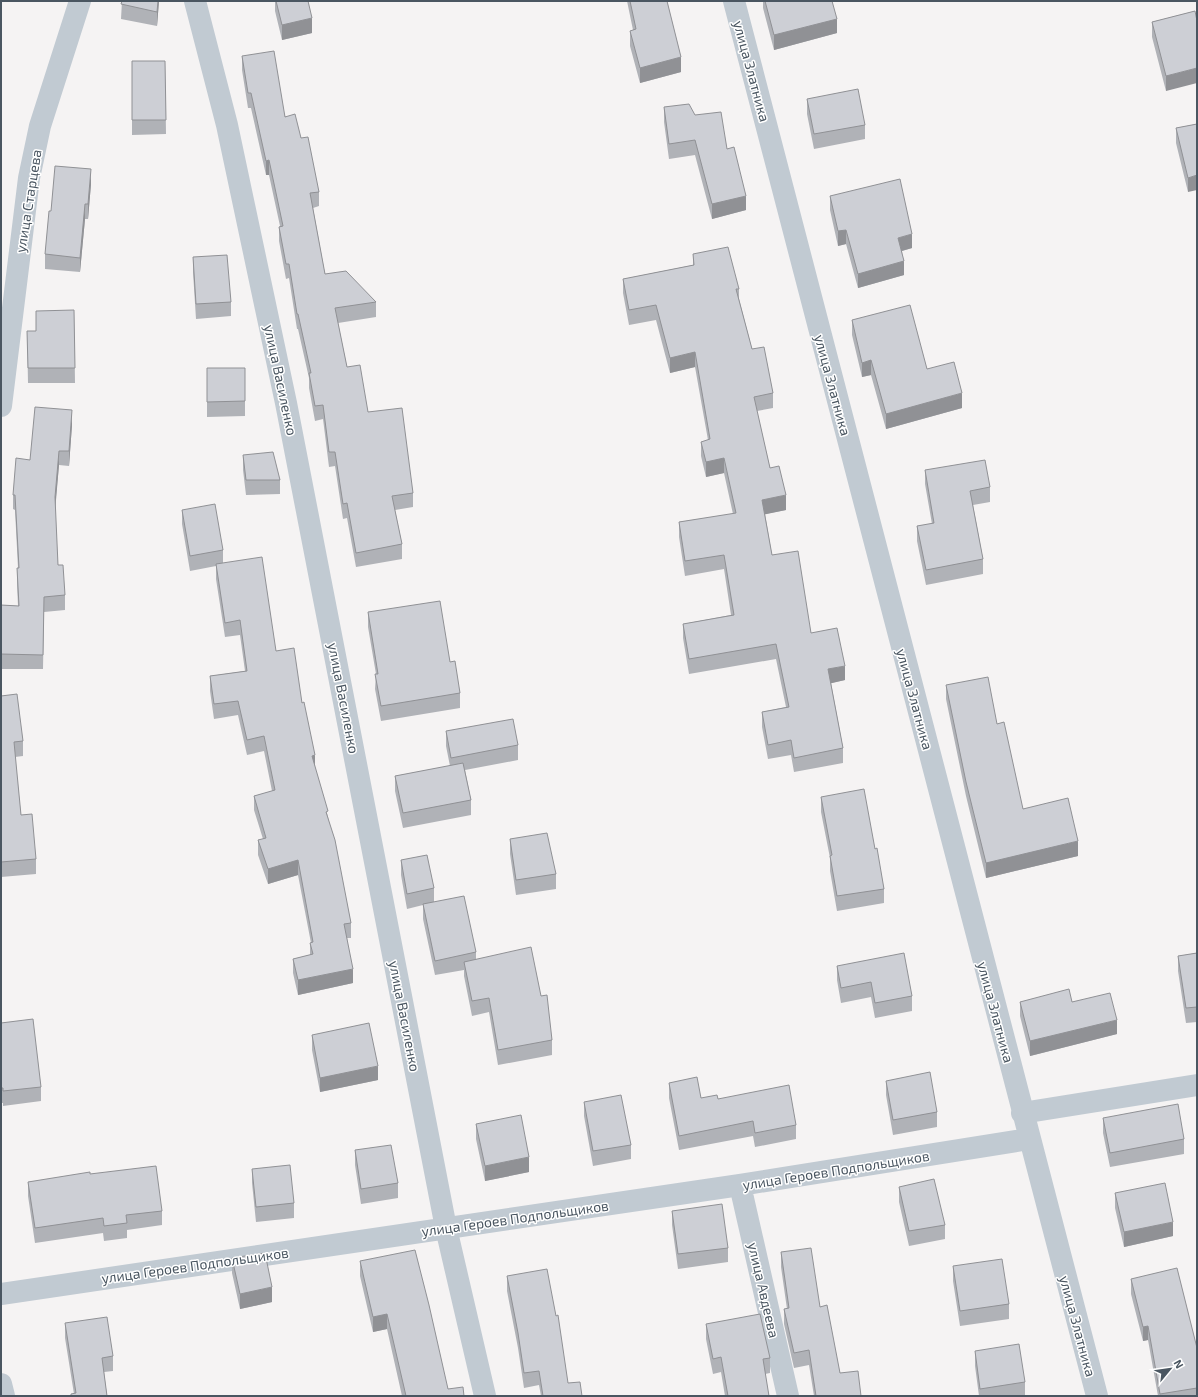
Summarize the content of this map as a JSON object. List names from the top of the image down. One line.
{"streets":{"street":["улица Златника","улица Старцева","улица Василенко","улица Героев Подпольщиков","улица Авдеева"]},"crossings":[["улица Златника","улица Героев Подпольщиков"],["улица Василенко","улица Героев Подпольщиков"],["улица Героев Подпольщиков","улица Авдеева"]],"north":"top right"}
